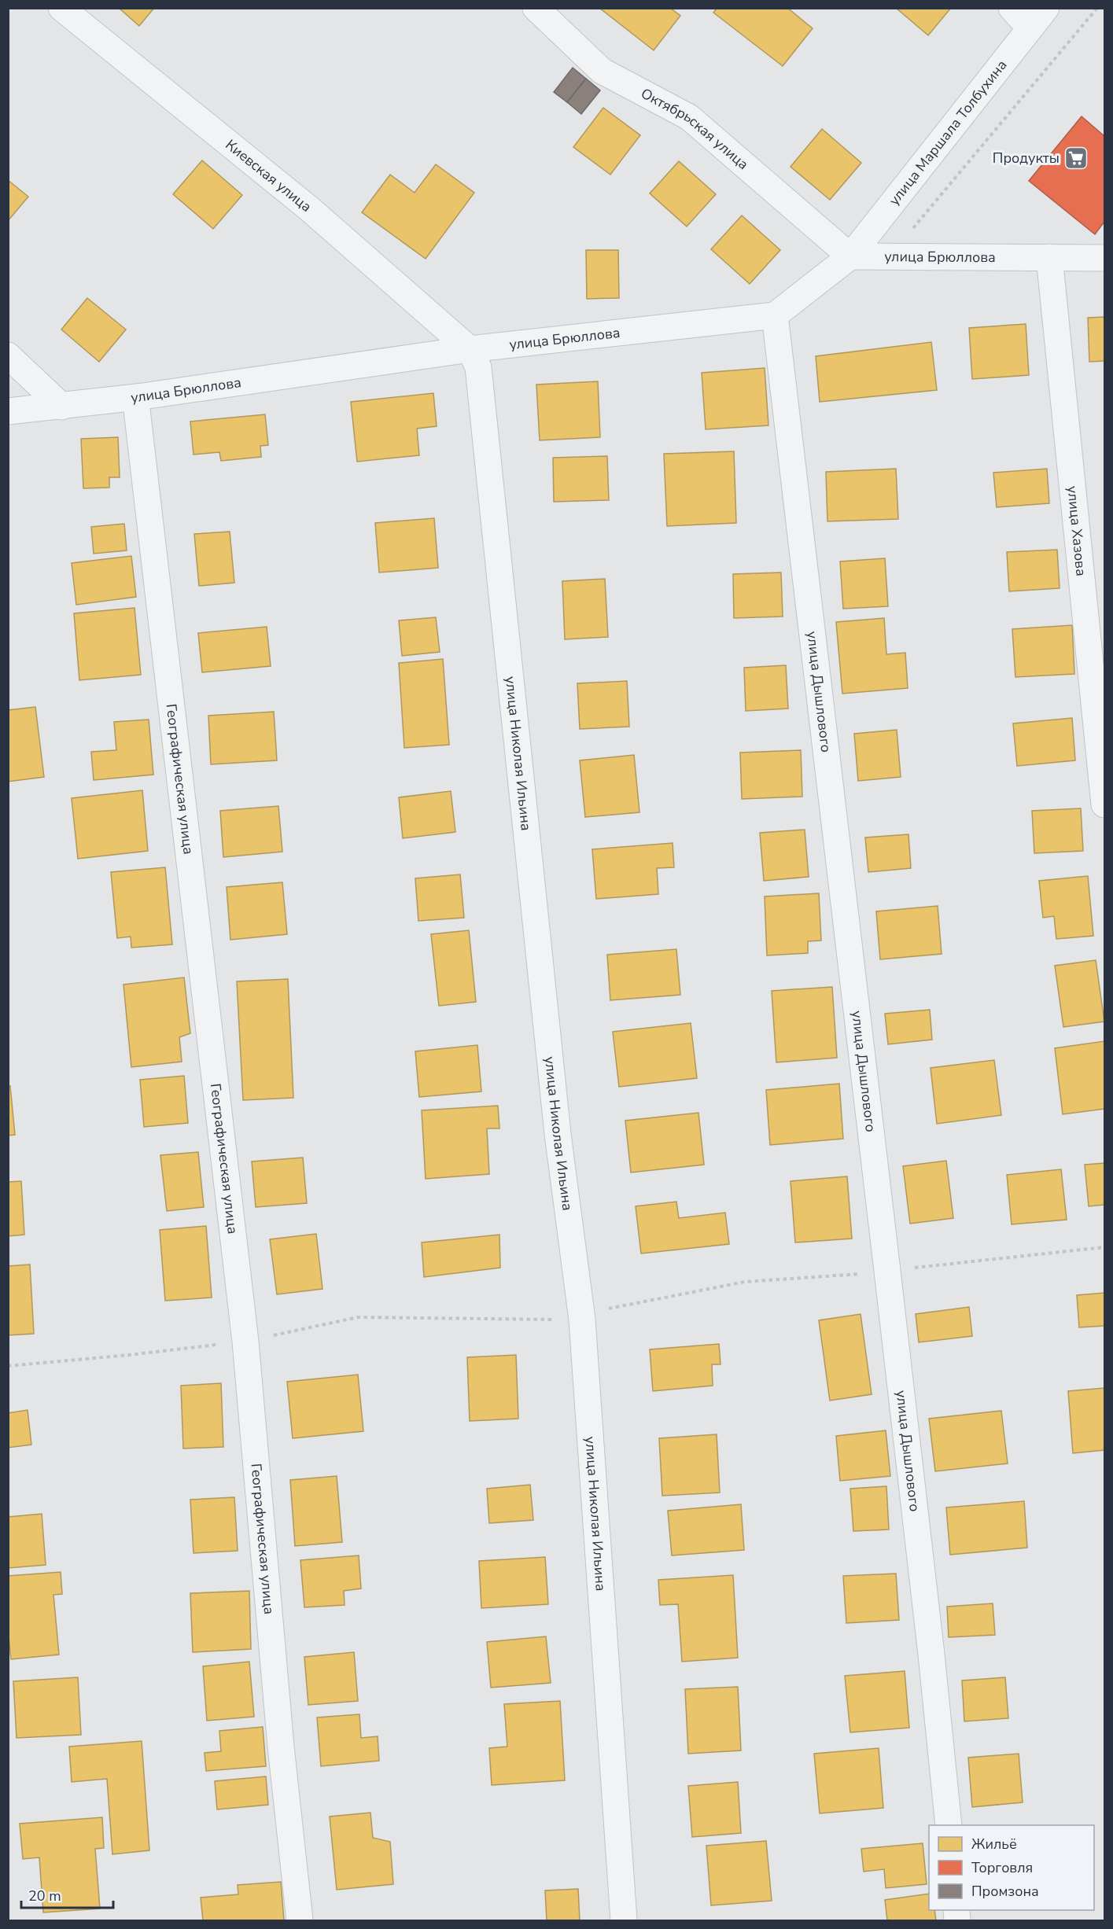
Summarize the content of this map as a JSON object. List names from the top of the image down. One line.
{"streets":{"street":["Октябрьская улица","улица Маршала Толбухина","Киевская улица","улица Брюллова","улица Хазова","улица Дышлового","улица Николая Ильина","Географическая улица"]},"crossings":[["Октябрьская улица","улица Маршала Толбухина"],["Октябрьская улица","улица Брюллова"],["улица Маршала Толбухина","улица Брюллова"],["Киевская улица","улица Брюллова"],["Киевская улица","улица Николая Ильина"],["улица Брюллова","улица Хазова"],["улица Брюллова","улица Дышлового"],["улица Брюллова","улица Николая Ильина"],["улица Брюллова","Географическая улица"]],"places":{"supermarket":["Продукты"]},"legend":["Жильё","Торговля","Промзона"],"scale_bar":"20 m"}
